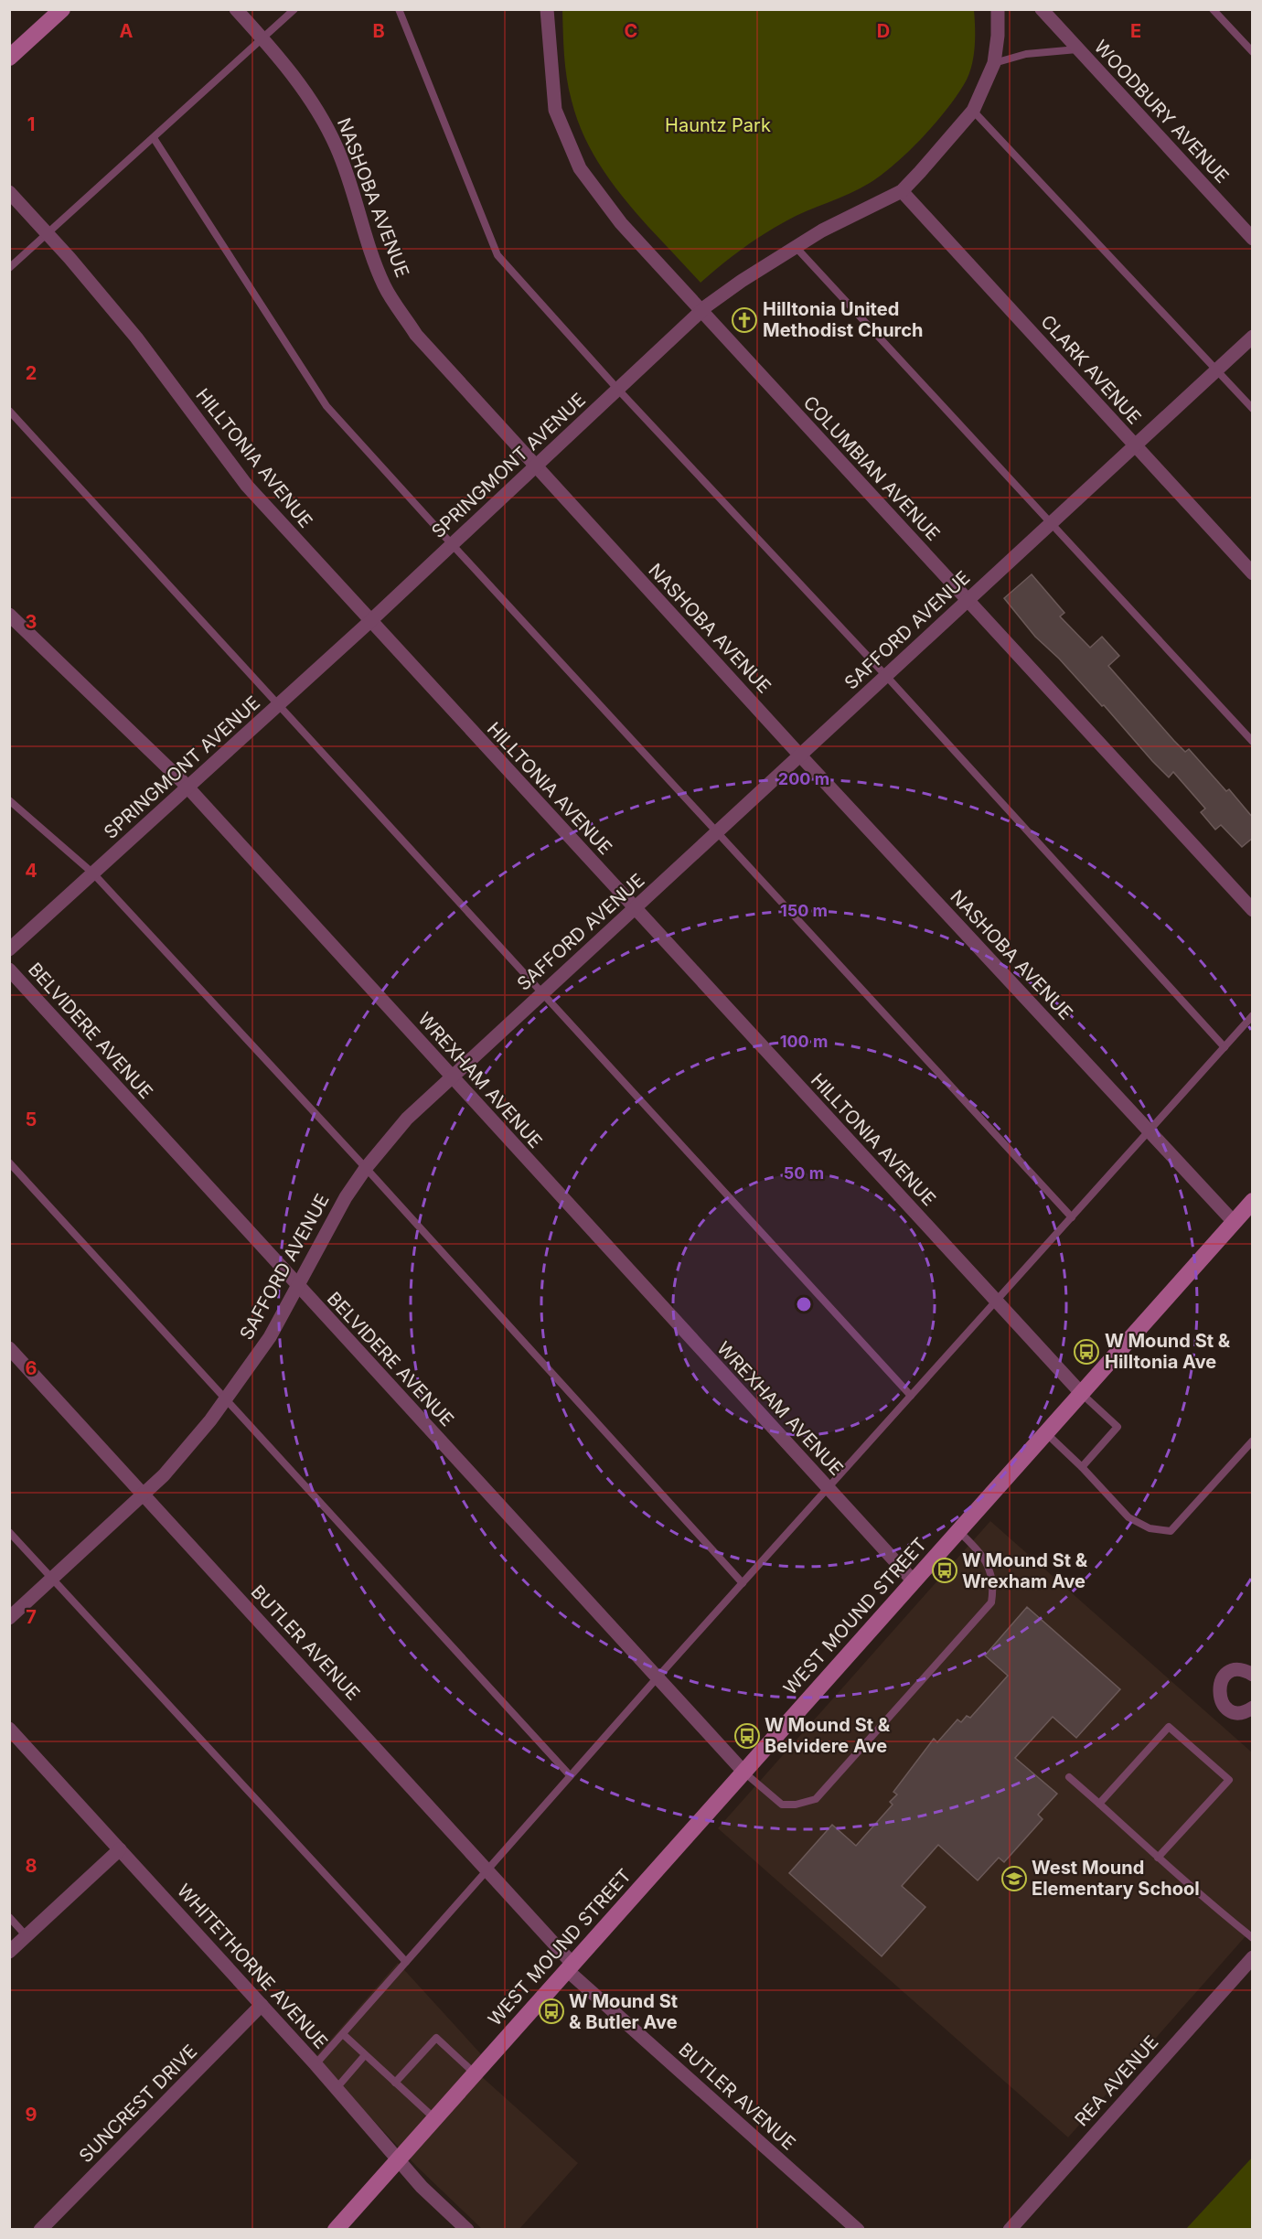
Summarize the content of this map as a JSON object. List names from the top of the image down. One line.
{"streets":{"street":["WOODBURY AVENUE","NASHOBA AVENUE","CLARK AVENUE","HILLTONIA AVENUE","SPRINGMONT AVENUE","COLUMBIAN AVENUE","SAFFORD AVENUE","BELVIDERE AVENUE","WREXHAM AVENUE","WEST MOUND STREET","BUTLER AVENUE","WHITETHORNE AVENUE","REA AVENUE","SUNCREST DRIVE"]},"crossings":[["NASHOBA AVENUE","SPRINGMONT AVENUE"],["NASHOBA AVENUE","SAFFORD AVENUE"],["NASHOBA AVENUE","WEST MOUND STREET"],["CLARK AVENUE","SPRINGMONT AVENUE"],["CLARK AVENUE","SAFFORD AVENUE"],["HILLTONIA AVENUE","SPRINGMONT AVENUE"],["HILLTONIA AVENUE","SAFFORD AVENUE"],["HILLTONIA AVENUE","WEST MOUND STREET"],["SPRINGMONT AVENUE","COLUMBIAN AVENUE"],["SPRINGMONT AVENUE","WREXHAM AVENUE"],["COLUMBIAN AVENUE","SAFFORD AVENUE"],["SAFFORD AVENUE","BELVIDERE AVENUE"],["SAFFORD AVENUE","WREXHAM AVENUE"],["SAFFORD AVENUE","BUTLER AVENUE"],["BELVIDERE AVENUE","WEST MOUND STREET"],["WREXHAM AVENUE","WEST MOUND STREET"],["WEST MOUND STREET","BUTLER AVENUE"],["WEST MOUND STREET","WHITETHORNE AVENUE"],["WHITETHORNE AVENUE","SUNCREST DRIVE"]],"parks":["Hauntz Park"],"places":{"church":["Hilltonia United Methodist Church"],"bus stop":["W Mound St & Hilltonia Ave","W Mound St & Wrexham Ave","W Mound St & Belvidere Ave","W Mound St & Butler Ave"],"school or university":["West Mound Elementary School"]},"grid":{"columns":["A","B","C","D","E"],"rows":["1","2","3","4","5","6","7","8","9"]},"rings":["200 m","150 m","100 m","50 m"]}
